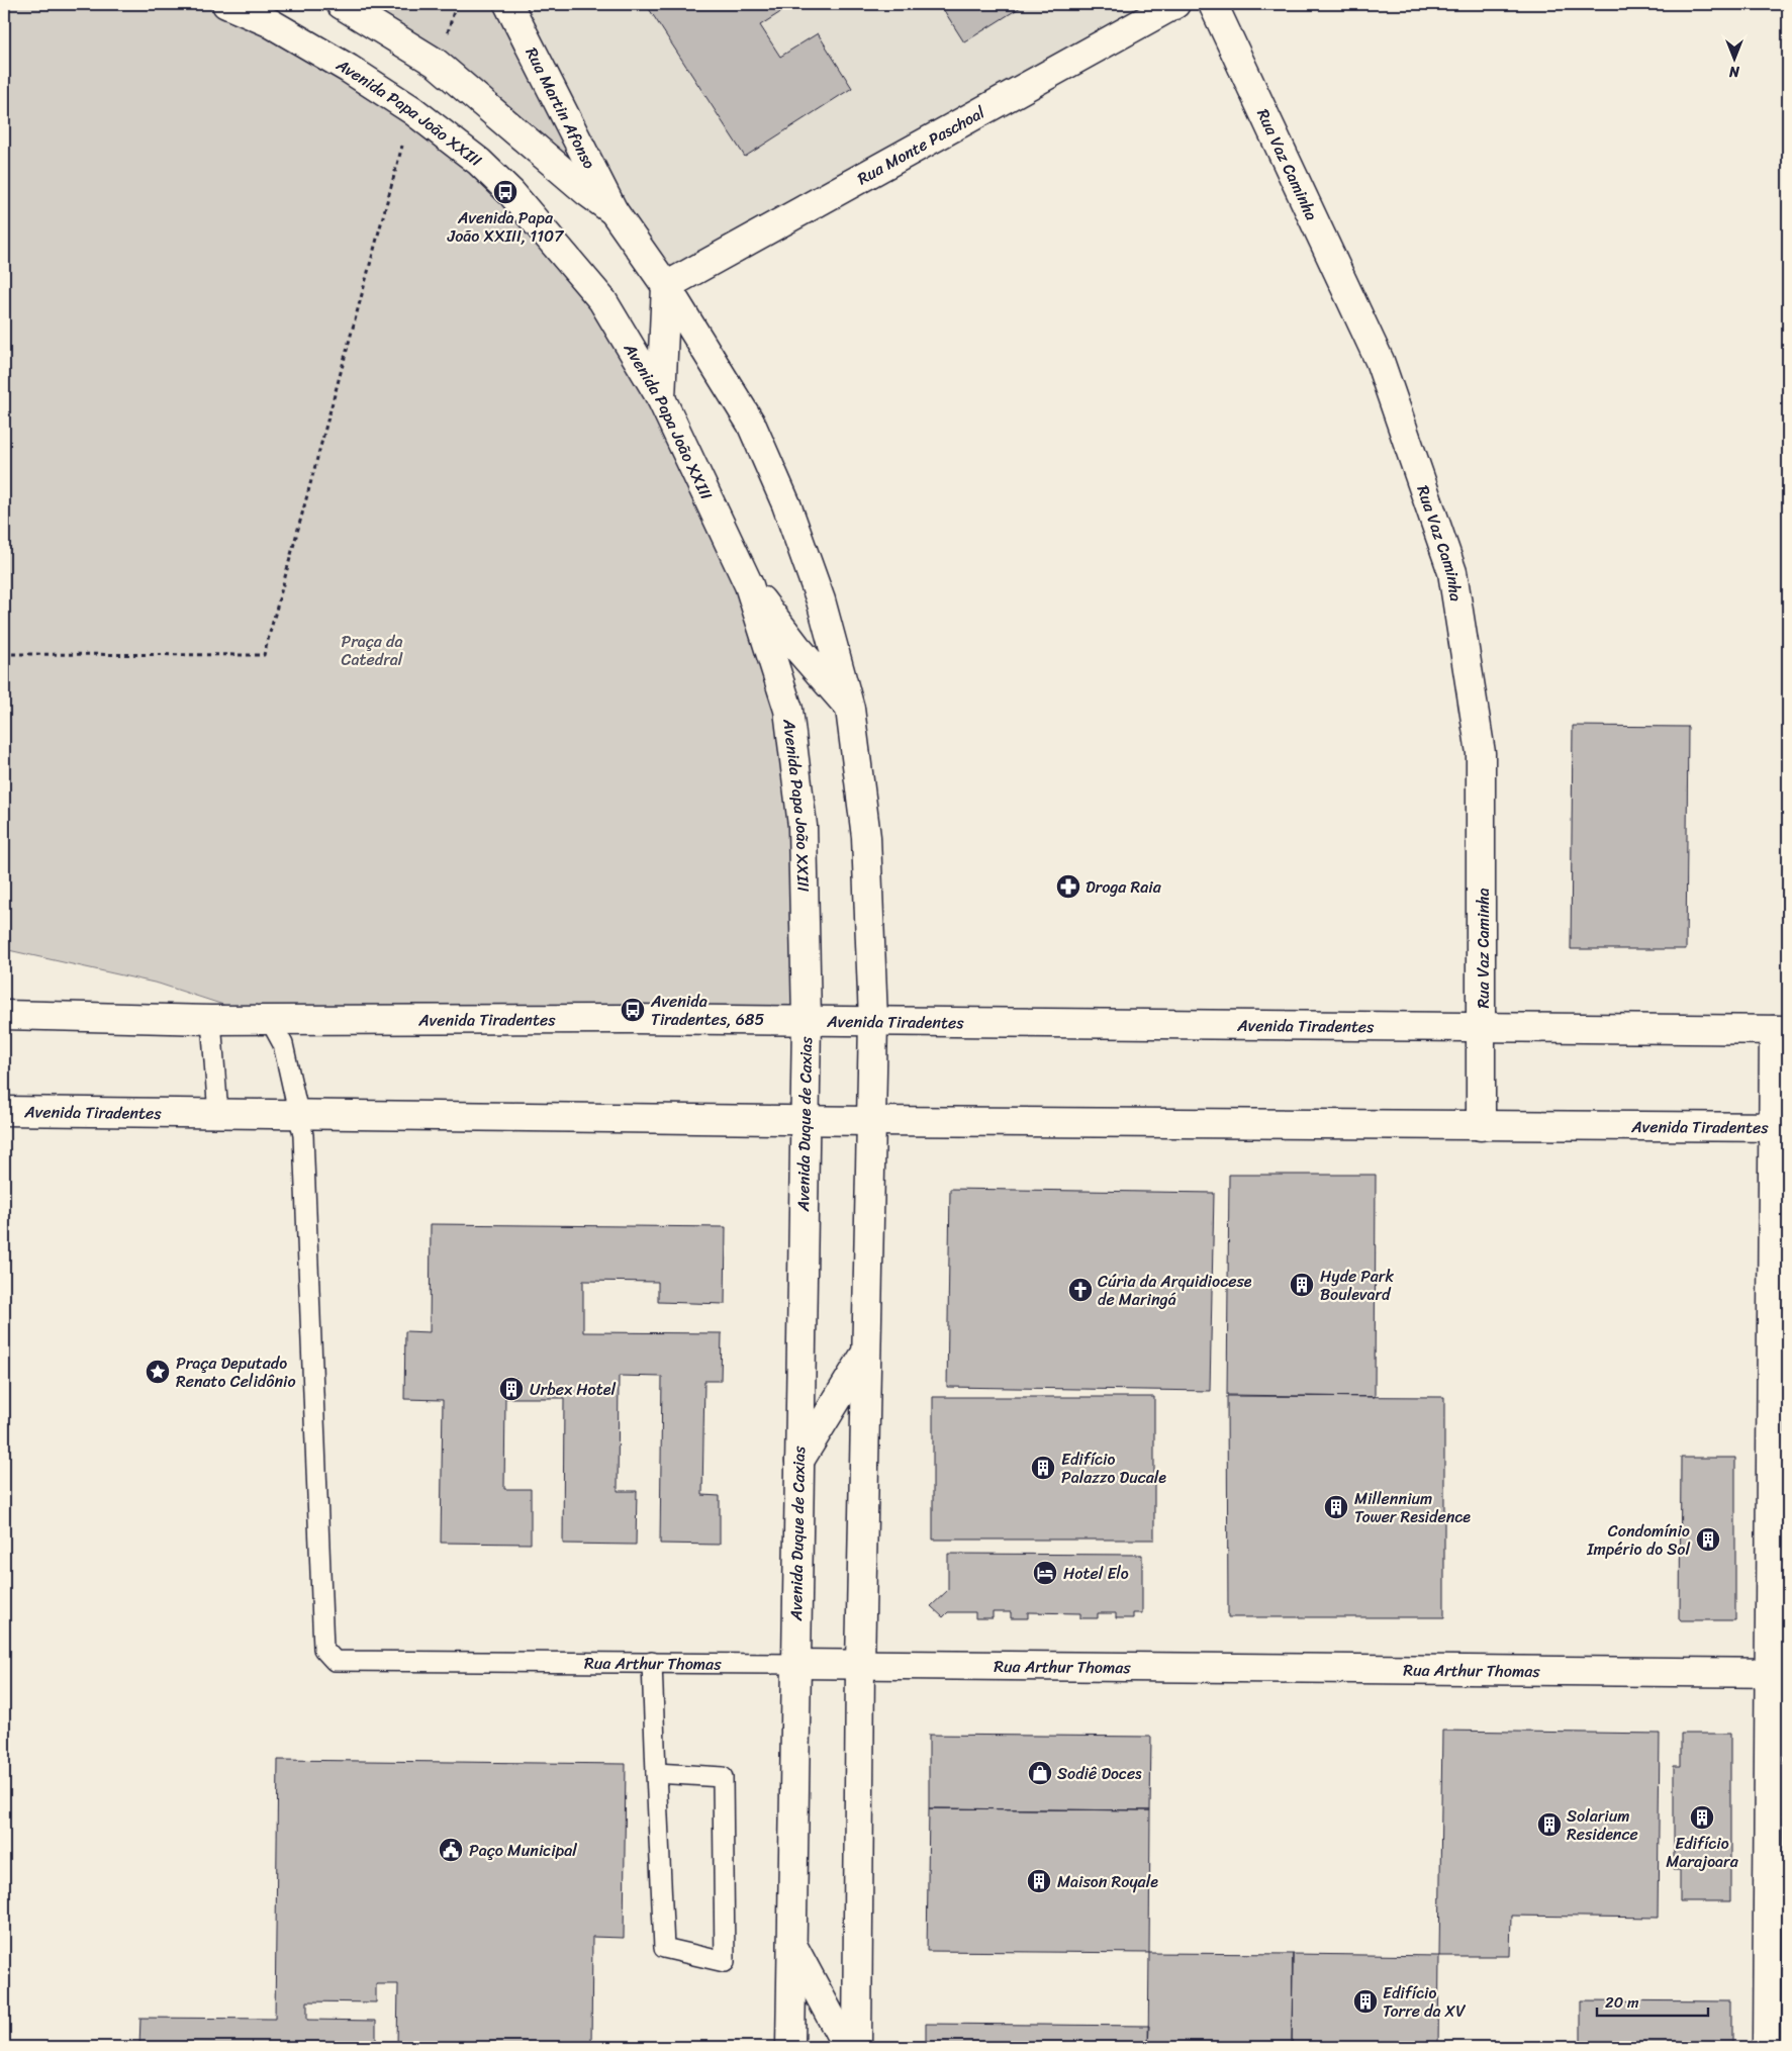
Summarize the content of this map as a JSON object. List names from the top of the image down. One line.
{"streets":{"main road":["Rua Martin Afonso","Avenida Papa João XXIII","Rua Monte Paschoal","Rua Vaz Caminha","Avenida Tiradentes","Avenida Duque de Caxias","Rua Arthur Thomas"]},"crossings":[["Avenida Papa João XXIII","Avenida Tiradentes"],["Avenida Papa João XXIII","Avenida Duque de Caxias"],["Rua Vaz Caminha","Avenida Tiradentes"],["Avenida Tiradentes","Avenida Duque de Caxias"],["Avenida Tiradentes","Rua Arthur Thomas"],["Avenida Duque de Caxias","Rua Arthur Thomas"]],"parks":["Praça da Catedral"],"places":{"bus stop":["Avenida Papa João XXIII, 1107","Avenida Tiradentes, 685"],"pharmacy":["Droga Raia"],"building":["Hyde Park Boulevard","Urbex Hotel","Edifício Palazzo Ducale","Millennium Tower Residence","Condomínio Império do Sol","Edifício Marajoara","Solarium Residence","Maison Royale","Edifício Torre da XV"],"church":["Cúria da Arquidiocese de Maringá"],"place":["Praça Deputado Renato Celidônio"],"hotel":["Hotel Elo"],"shop":["Sodiê Doces"],"public building":["Paço Municipal"]},"scale_bar":"20 m","north":"bottom"}
